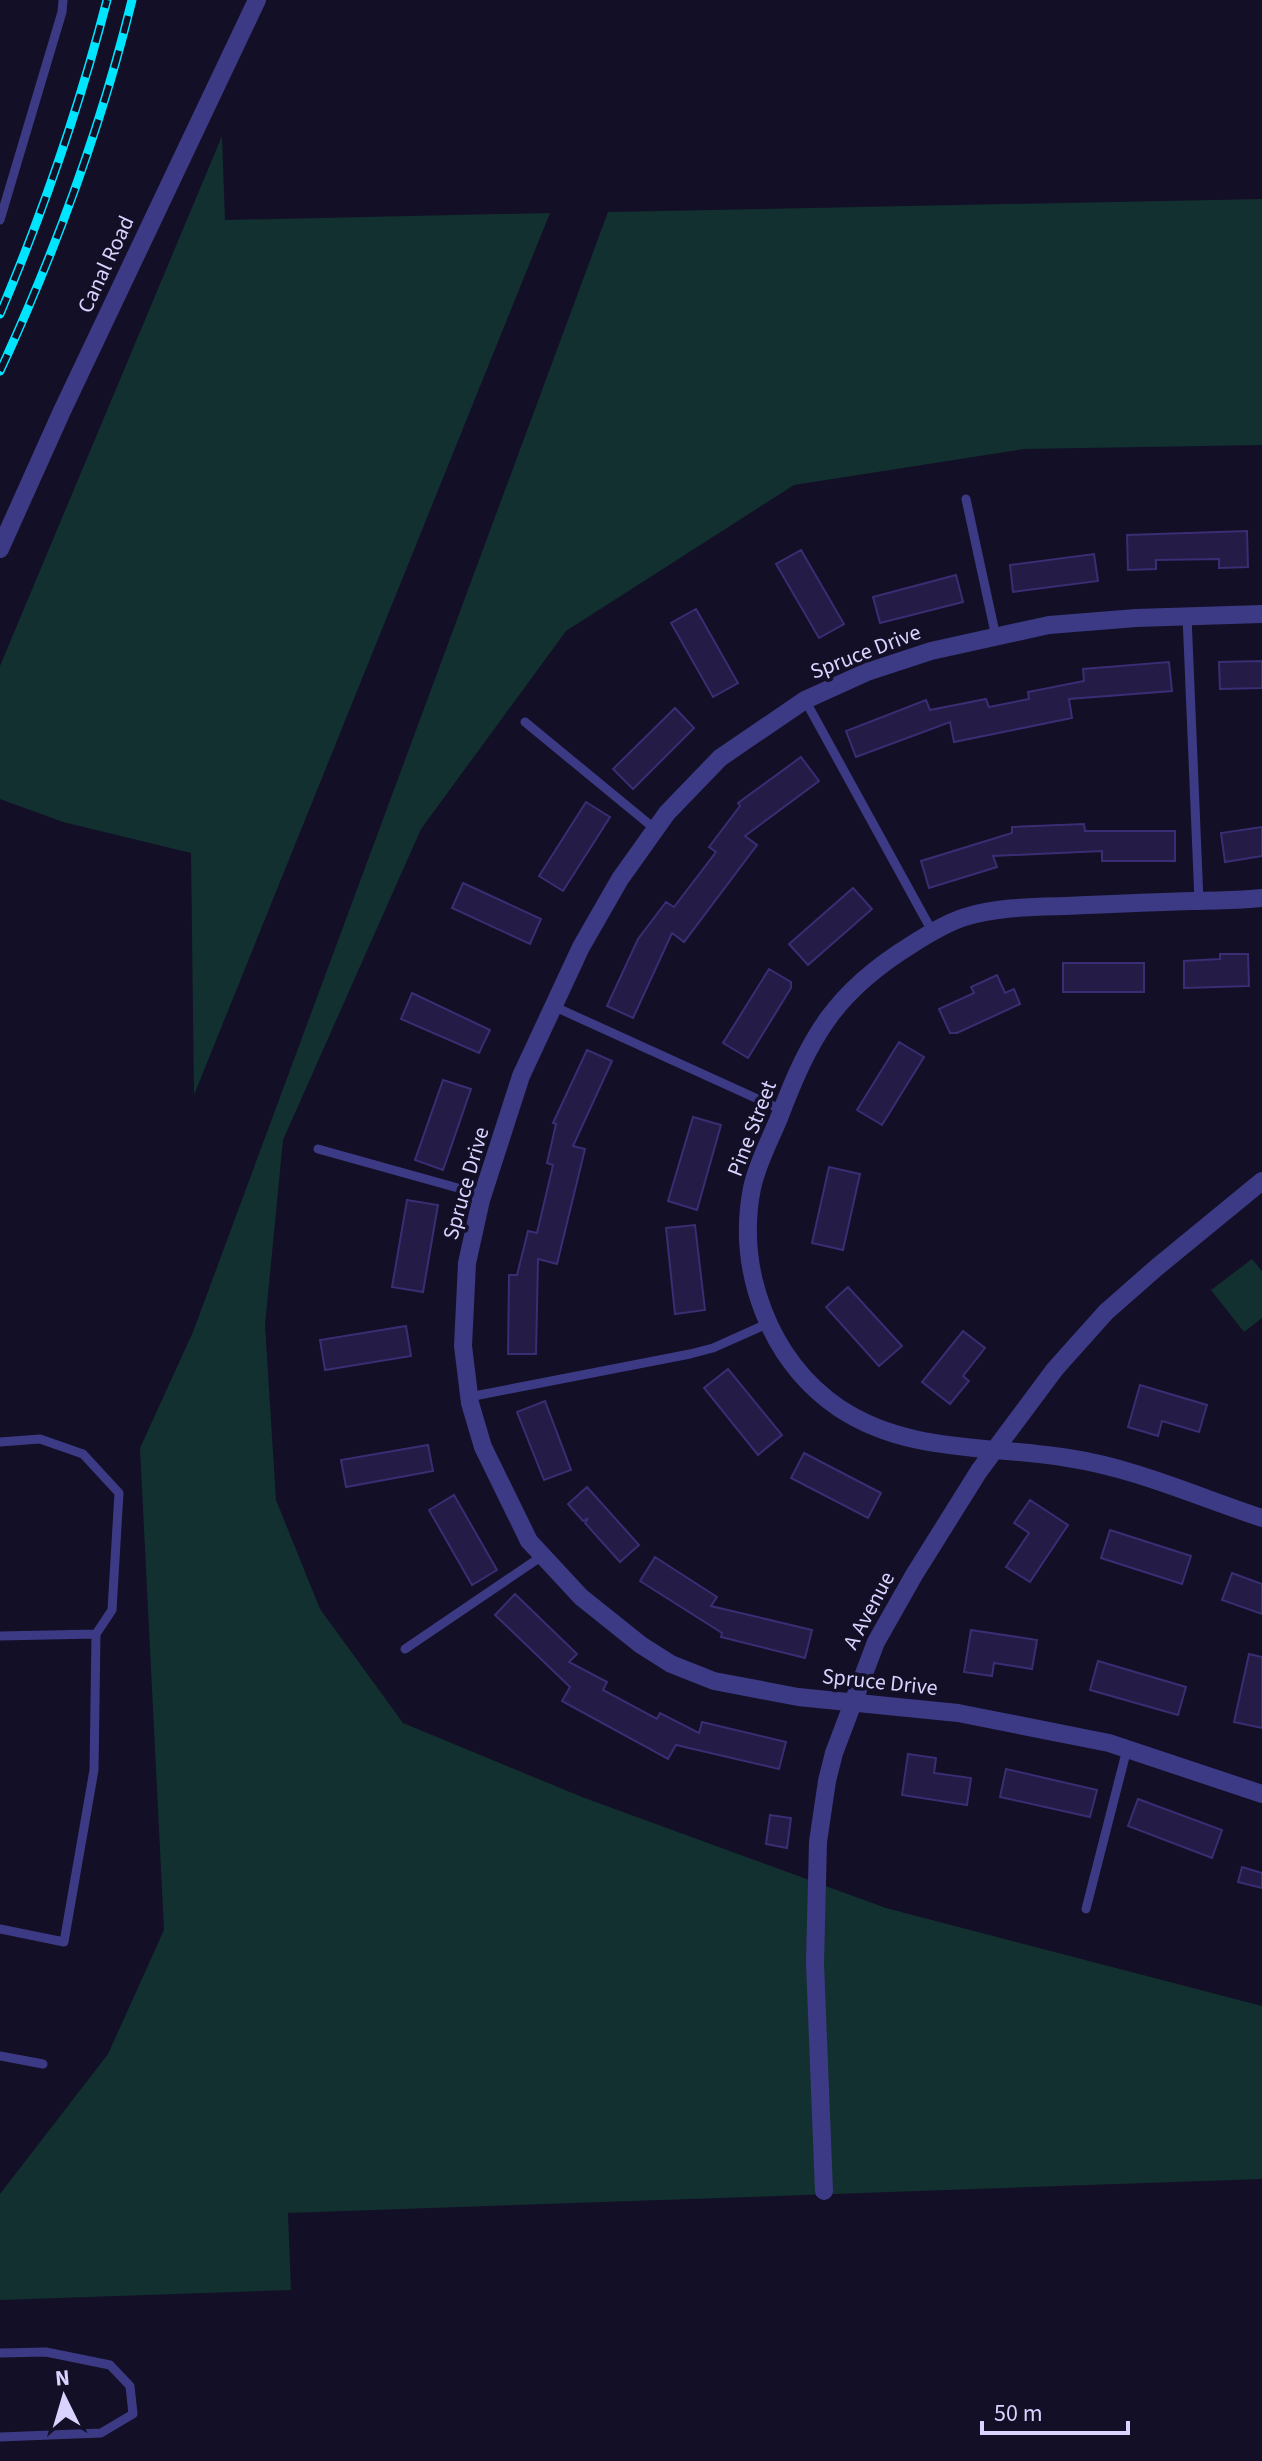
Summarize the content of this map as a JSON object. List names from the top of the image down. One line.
{"streets":{"street":["Canal Road","Spruce Drive","Pine Street","A Avenue"]},"crossings":[["Spruce Drive","A Avenue"],["Pine Street","A Avenue"]],"scale_bar":"50 m","north":"top"}
